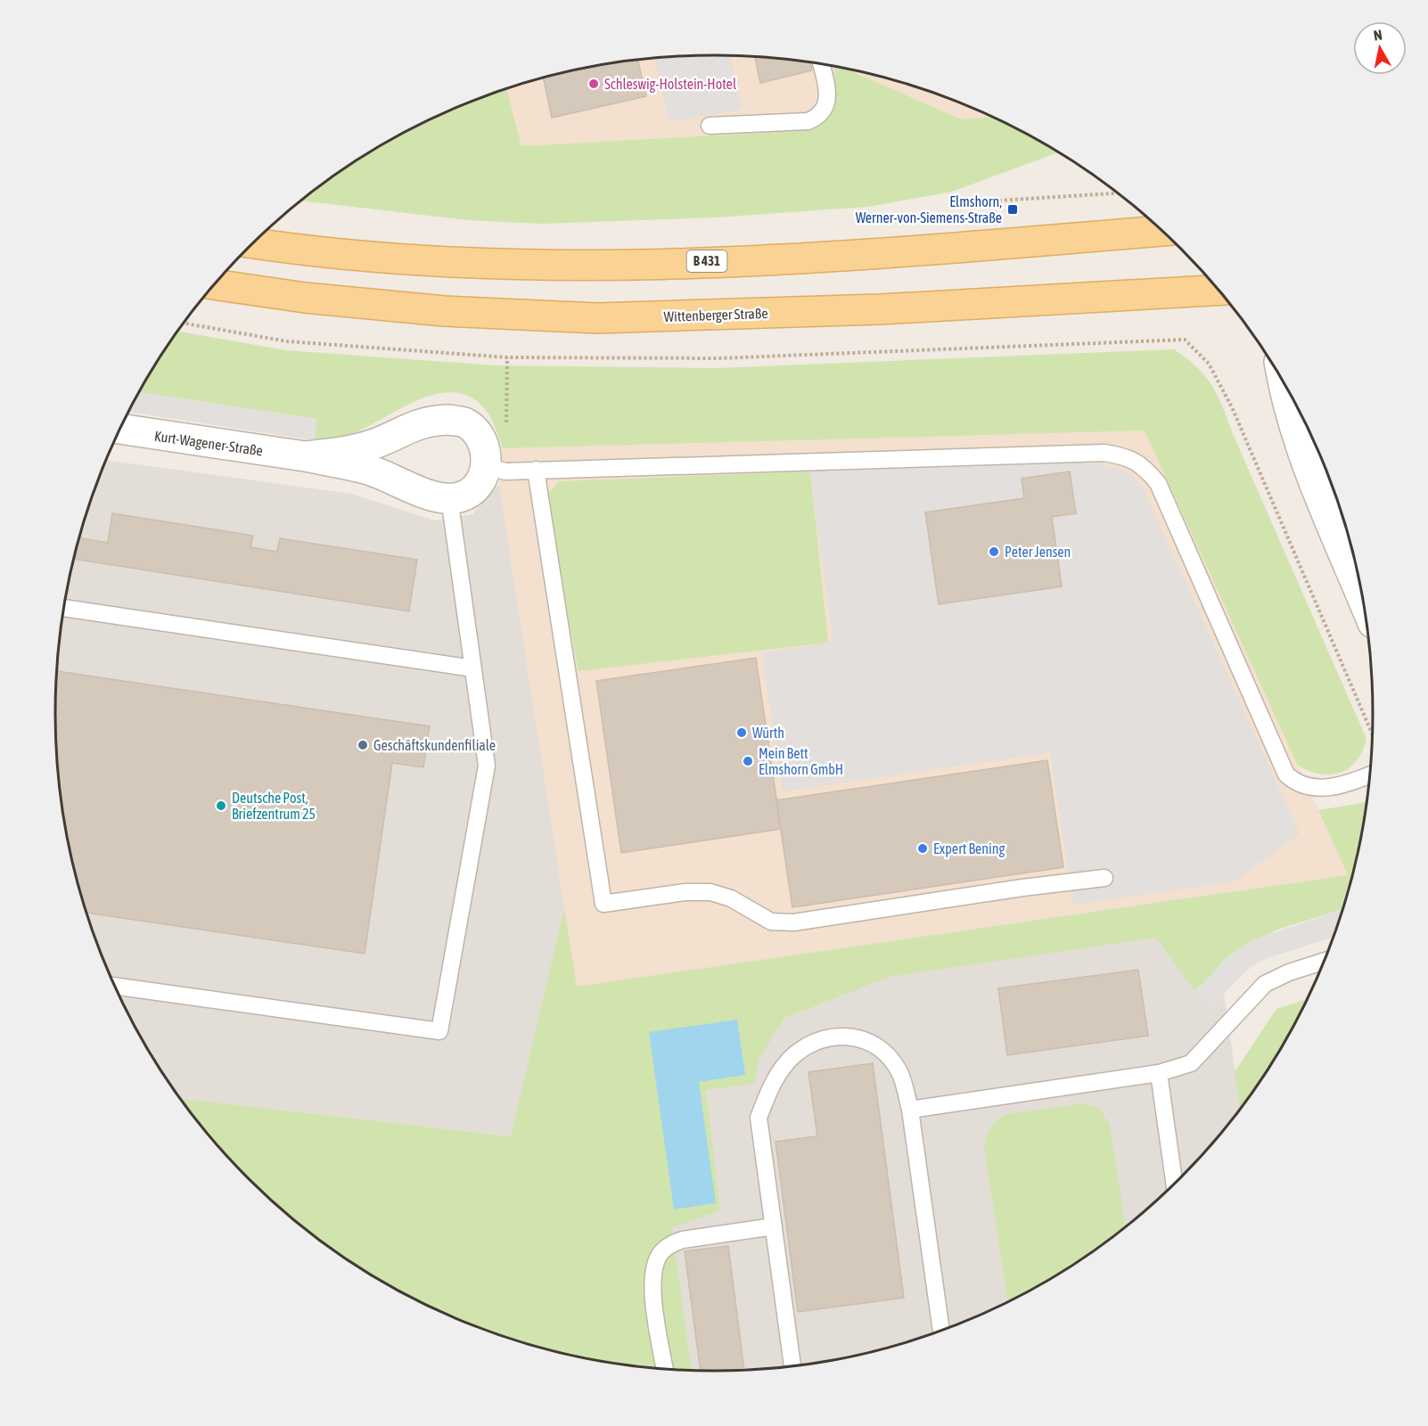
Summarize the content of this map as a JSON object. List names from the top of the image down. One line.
{"streets":{"main road":["B 431","Wittenberger Straße"],"street":["Kurt-Wagener-Straße"]},"places":{"other":["Schleswig-Holstein-Hotel","Peter Jensen","Würth","Geschäftskundenfiliale","Mein Bett Elmshorn GmbH","Deutsche Post, Briefzentrum 25","Expert Bening"],"transit":["Elmshorn, Werner-von-Siemens-Straße"]},"north":"top"}
